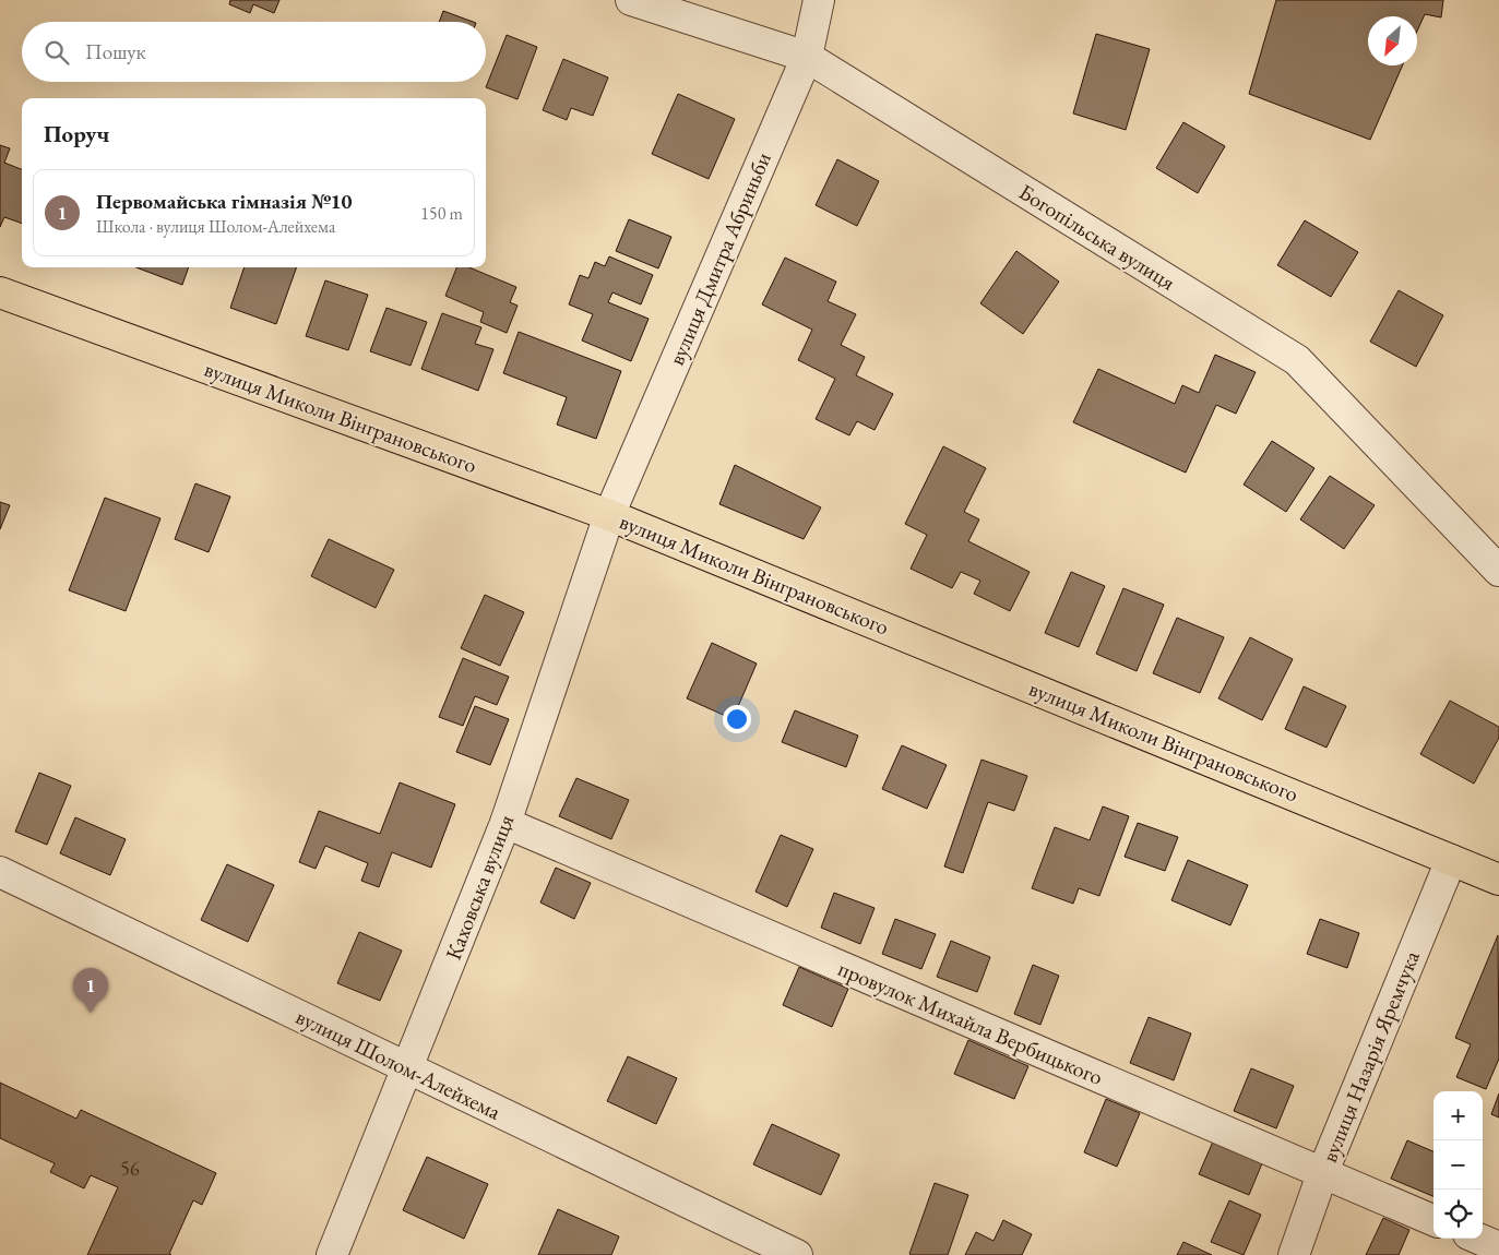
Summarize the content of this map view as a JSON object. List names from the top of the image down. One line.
{"streets":{"main road":["вулиця Миколи Вінграновського"],"street":["Богопільська вулиця","вулиця Дмитра Абриньби","Каховська вулиця","провулок Михайла Вербицького","вулиця Назарія Яремчука","вулиця Шолом-Алейхема"]},"crossings":[["Богопільська вулиця","вулиця Дмитра Абриньби"],["вулиця Дмитра Абриньби","вулиця Миколи Вінграновського"],["вулиця Дмитра Абриньби","Каховська вулиця"],["вулиця Миколи Вінграновського","Каховська вулиця"],["вулиця Миколи Вінграновського","вулиця Назарія Яремчука"],["Каховська вулиця","провулок Михайла Вербицького"],["Каховська вулиця","вулиця Шолом-Алейхема"],["провулок Михайла Вербицького","вулиця Назарія Яремчука"]],"house_numbers":["56"],"north":"bottom left","page":{"search":"Пошук","heading":"Поруч","list":[{"mark":"1","name":"Первомайська гімназія №10","note":"Школа · вулиця Шолом-Алейхема","value":"150 m"}],"pins":"1","map_buttons":["+","−"]}}
